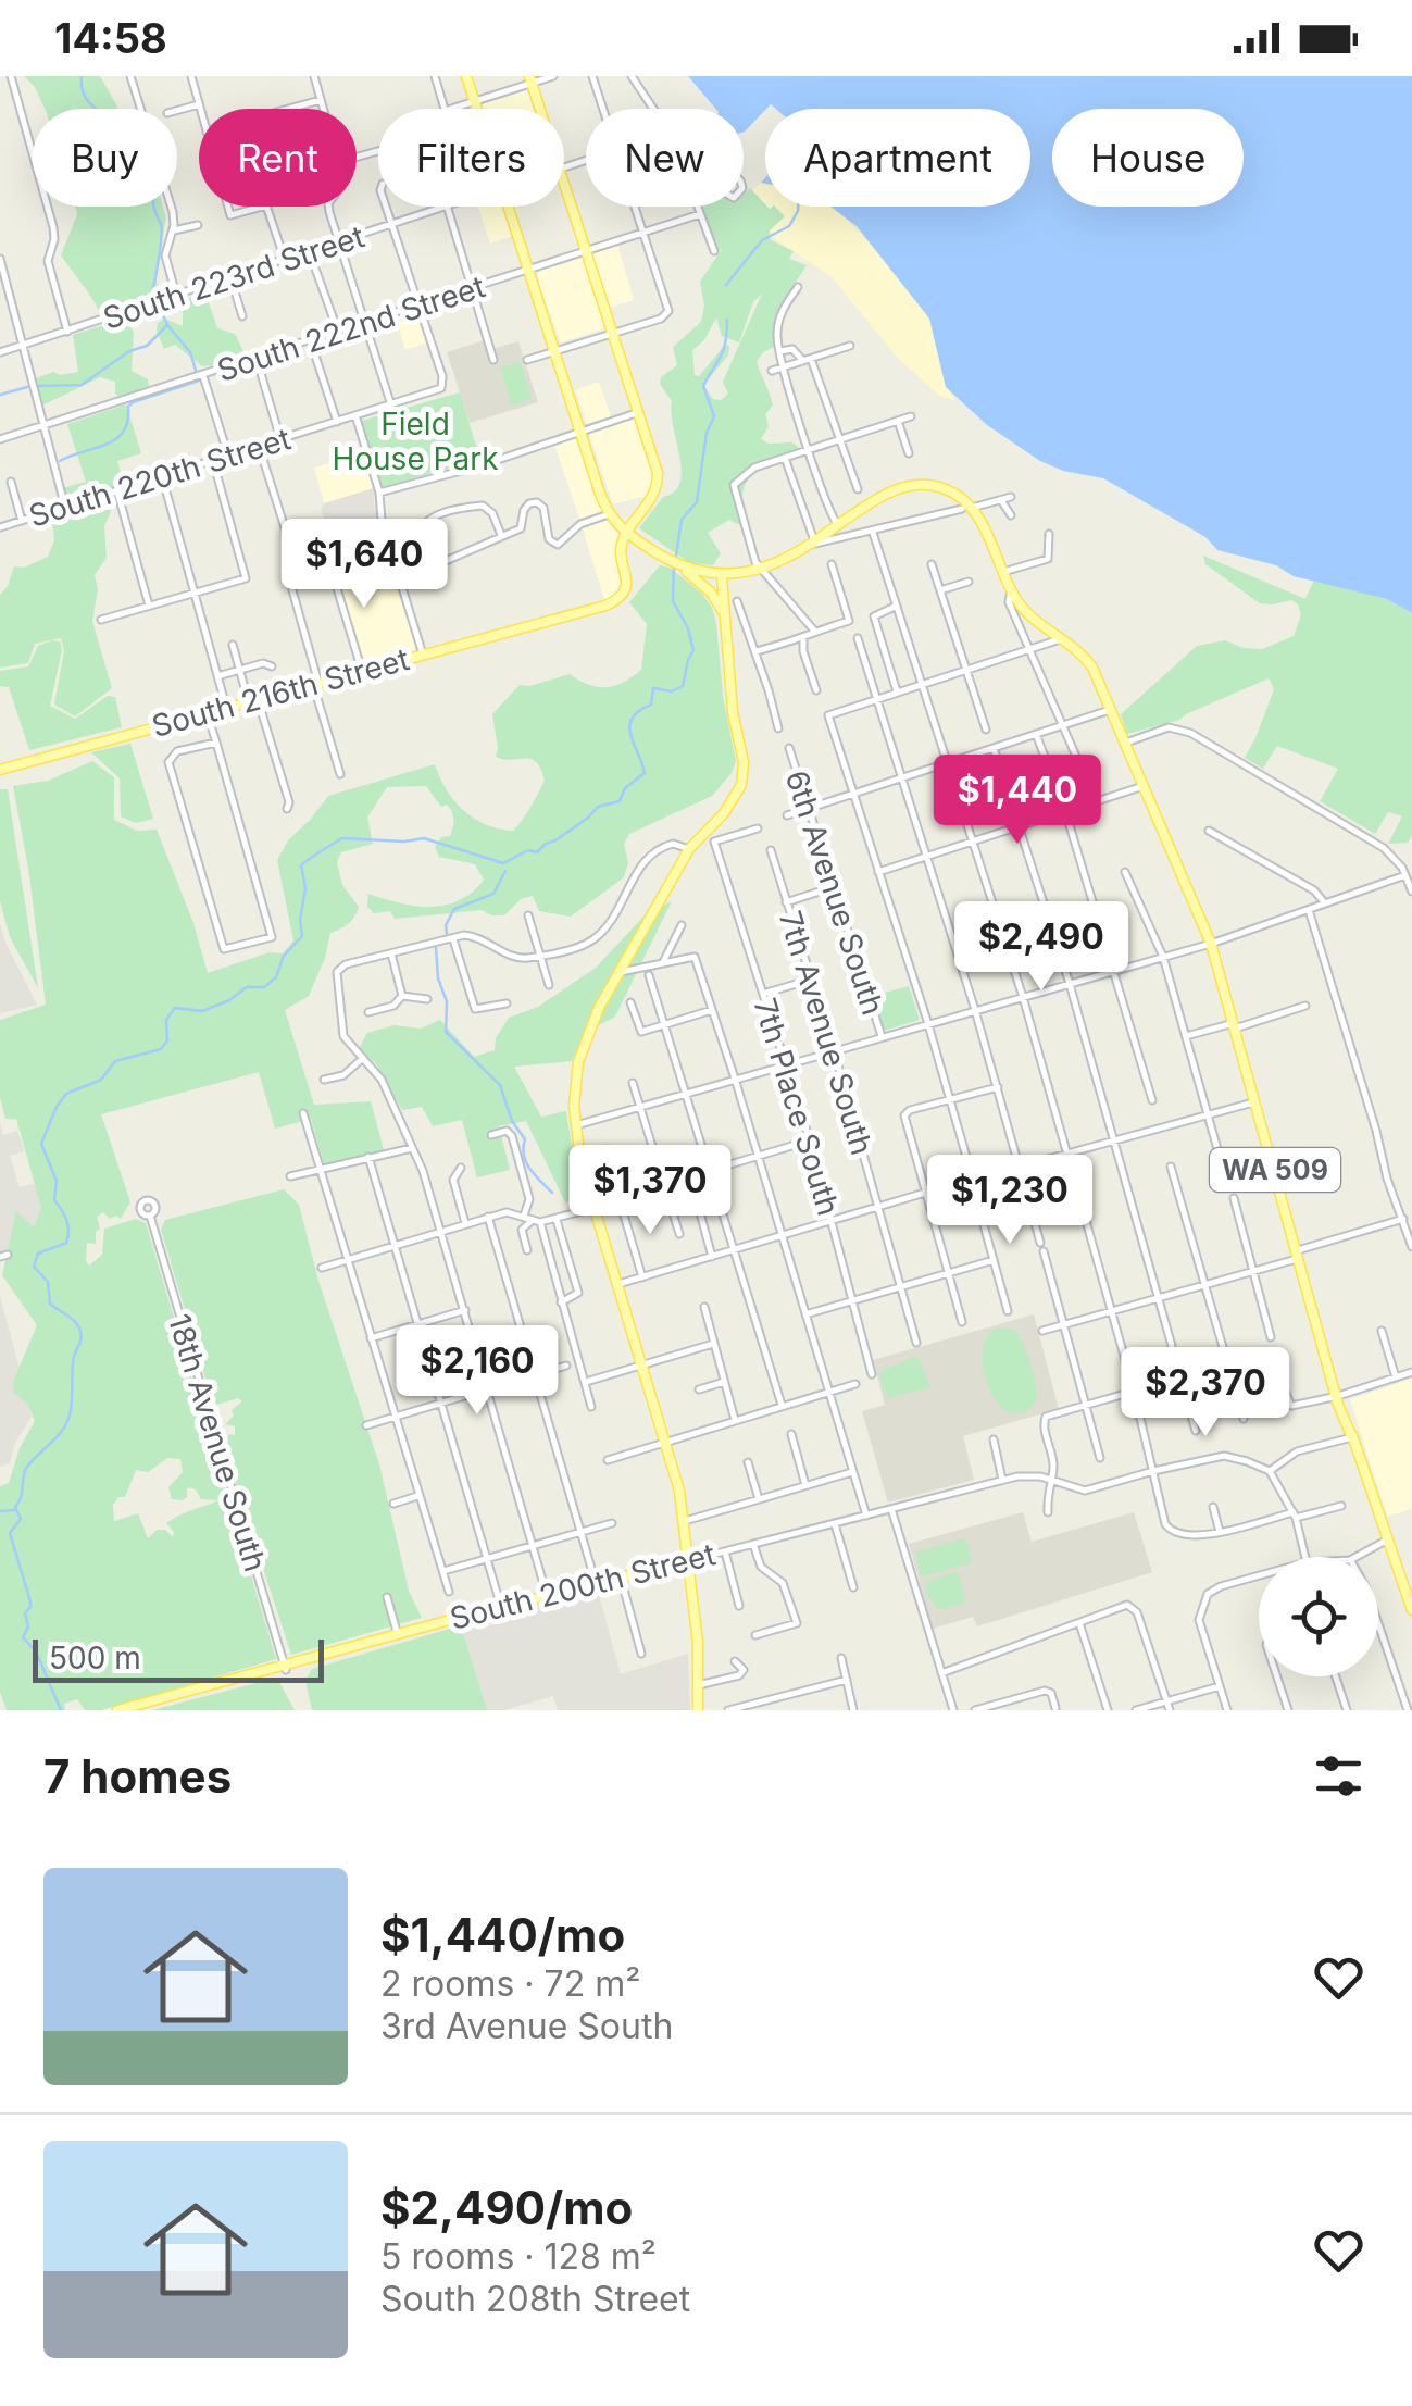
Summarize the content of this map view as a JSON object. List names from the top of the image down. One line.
{"streets":{"main road":["South 216th Street","WA 509","South 200th Street"],"street":["South 223rd Street","South 222nd Street","South 220th Street","6th Avenue South","7th Avenue South","7th Place South","18th Avenue South"]},"crossings":[["South 222nd Street","South 220th Street"],["18th Avenue South","South 200th Street"]],"parks":["Field House Park"],"scale_bar":"500 m","page":{"status":"14:58","chip":["Buy","Rent","Filters","New","Apartment","House"],"price":["$1,640","$1,440","$2,490","$1,370","$1,230","$2,160","$2,370"],"scale":"500 m","heading":"7 homes","list":[{"name":"$1,440/mo","note":"2 rooms · 72 m² · 3rd Avenue South"},{"name":"$2,490/mo","note":"5 rooms · 128 m² · South 208th Street"}]}}
